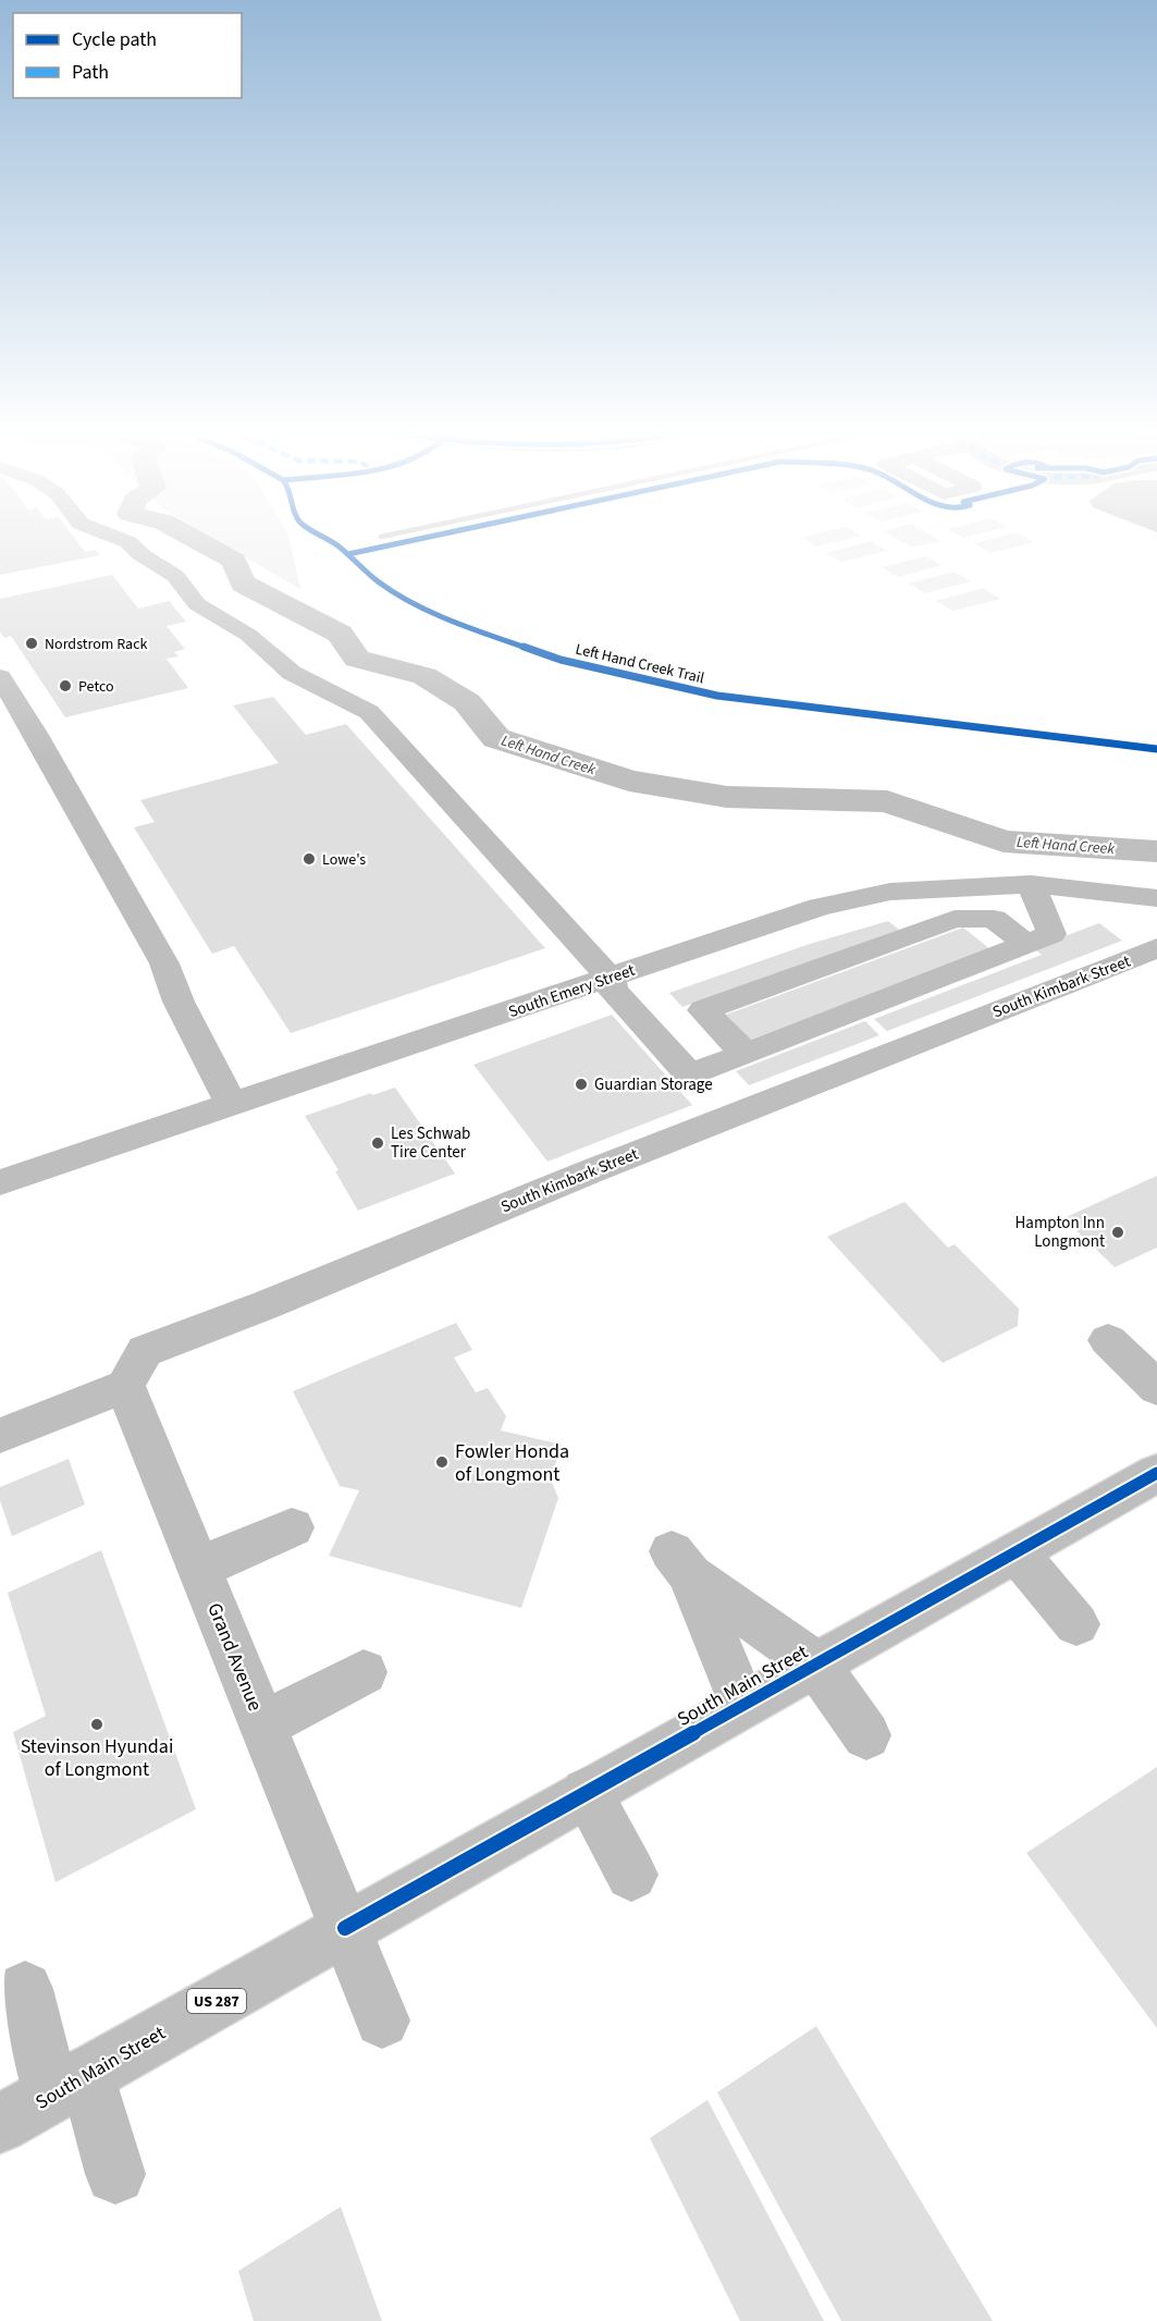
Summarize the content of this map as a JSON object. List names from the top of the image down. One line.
{"streets":{"street":["South Kimbark Street","South Emery Street","Grand Avenue","South Main Street","US 287"],"cycle path":["Left Hand Creek Trail"]},"crossings":[["South Kimbark Street","Grand Avenue"],["Grand Avenue","South Main Street"]],"water":["Left Hand Creek"],"places":["Nordstrom Rack","Petco","Lowe's","Guardian Storage","Les Schwab Tire Center","Hampton Inn Longmont","Fowler Honda of Longmont","Stevinson Hyundai of Longmont"],"legend":["Cycle path","Path"]}
